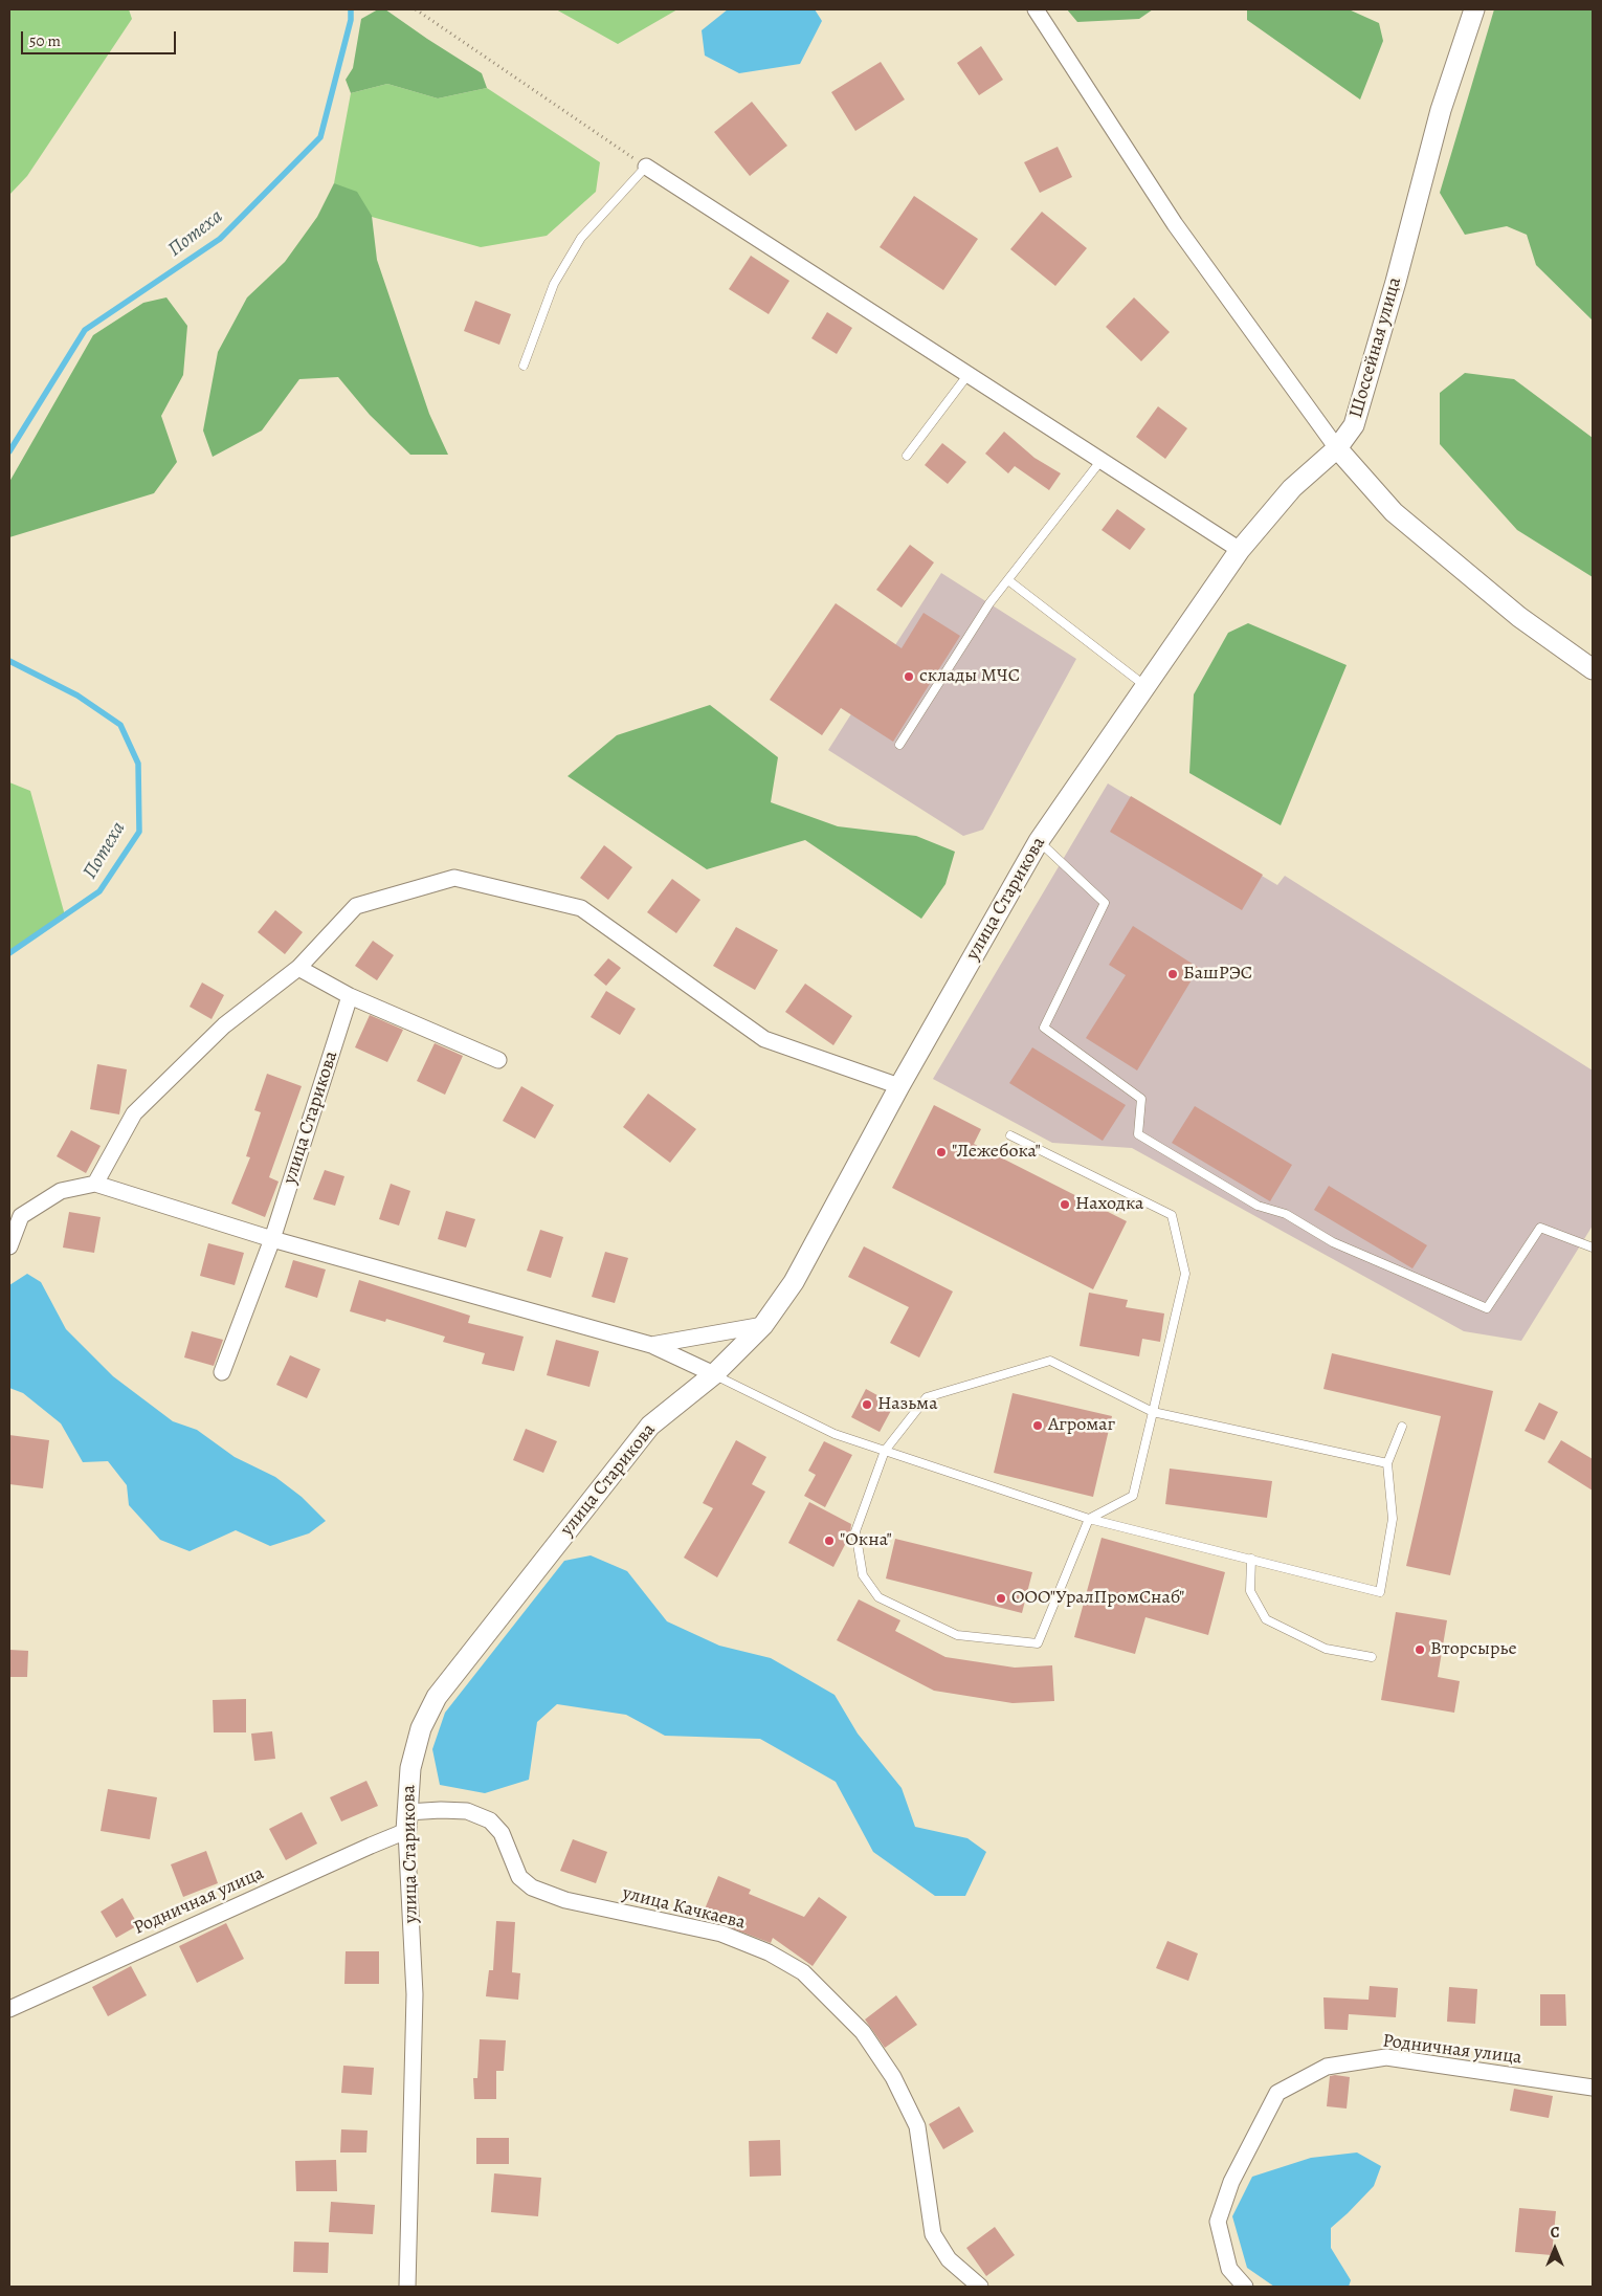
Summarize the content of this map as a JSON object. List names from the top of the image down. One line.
{"streets":{"street":["Шоссейная улица","улица Старикова","Родничная улица","улица Качкаева"]},"crossings":[["Шоссейная улица","улица Старикова"],["улица Старикова","Родничная улица"],["улица Старикова","улица Качкаева"],["Родничная улица","улица Качкаева"]],"water":["Потеха"],"places":["склады МЧС","БашРЭС","\"Лежебока\"","Находка","Назьма","Агромаг","\"Окна\"","ООО\"УралПромСнаб\"","Вторсырье"],"scale_bar":"50 m","north":"top"}
